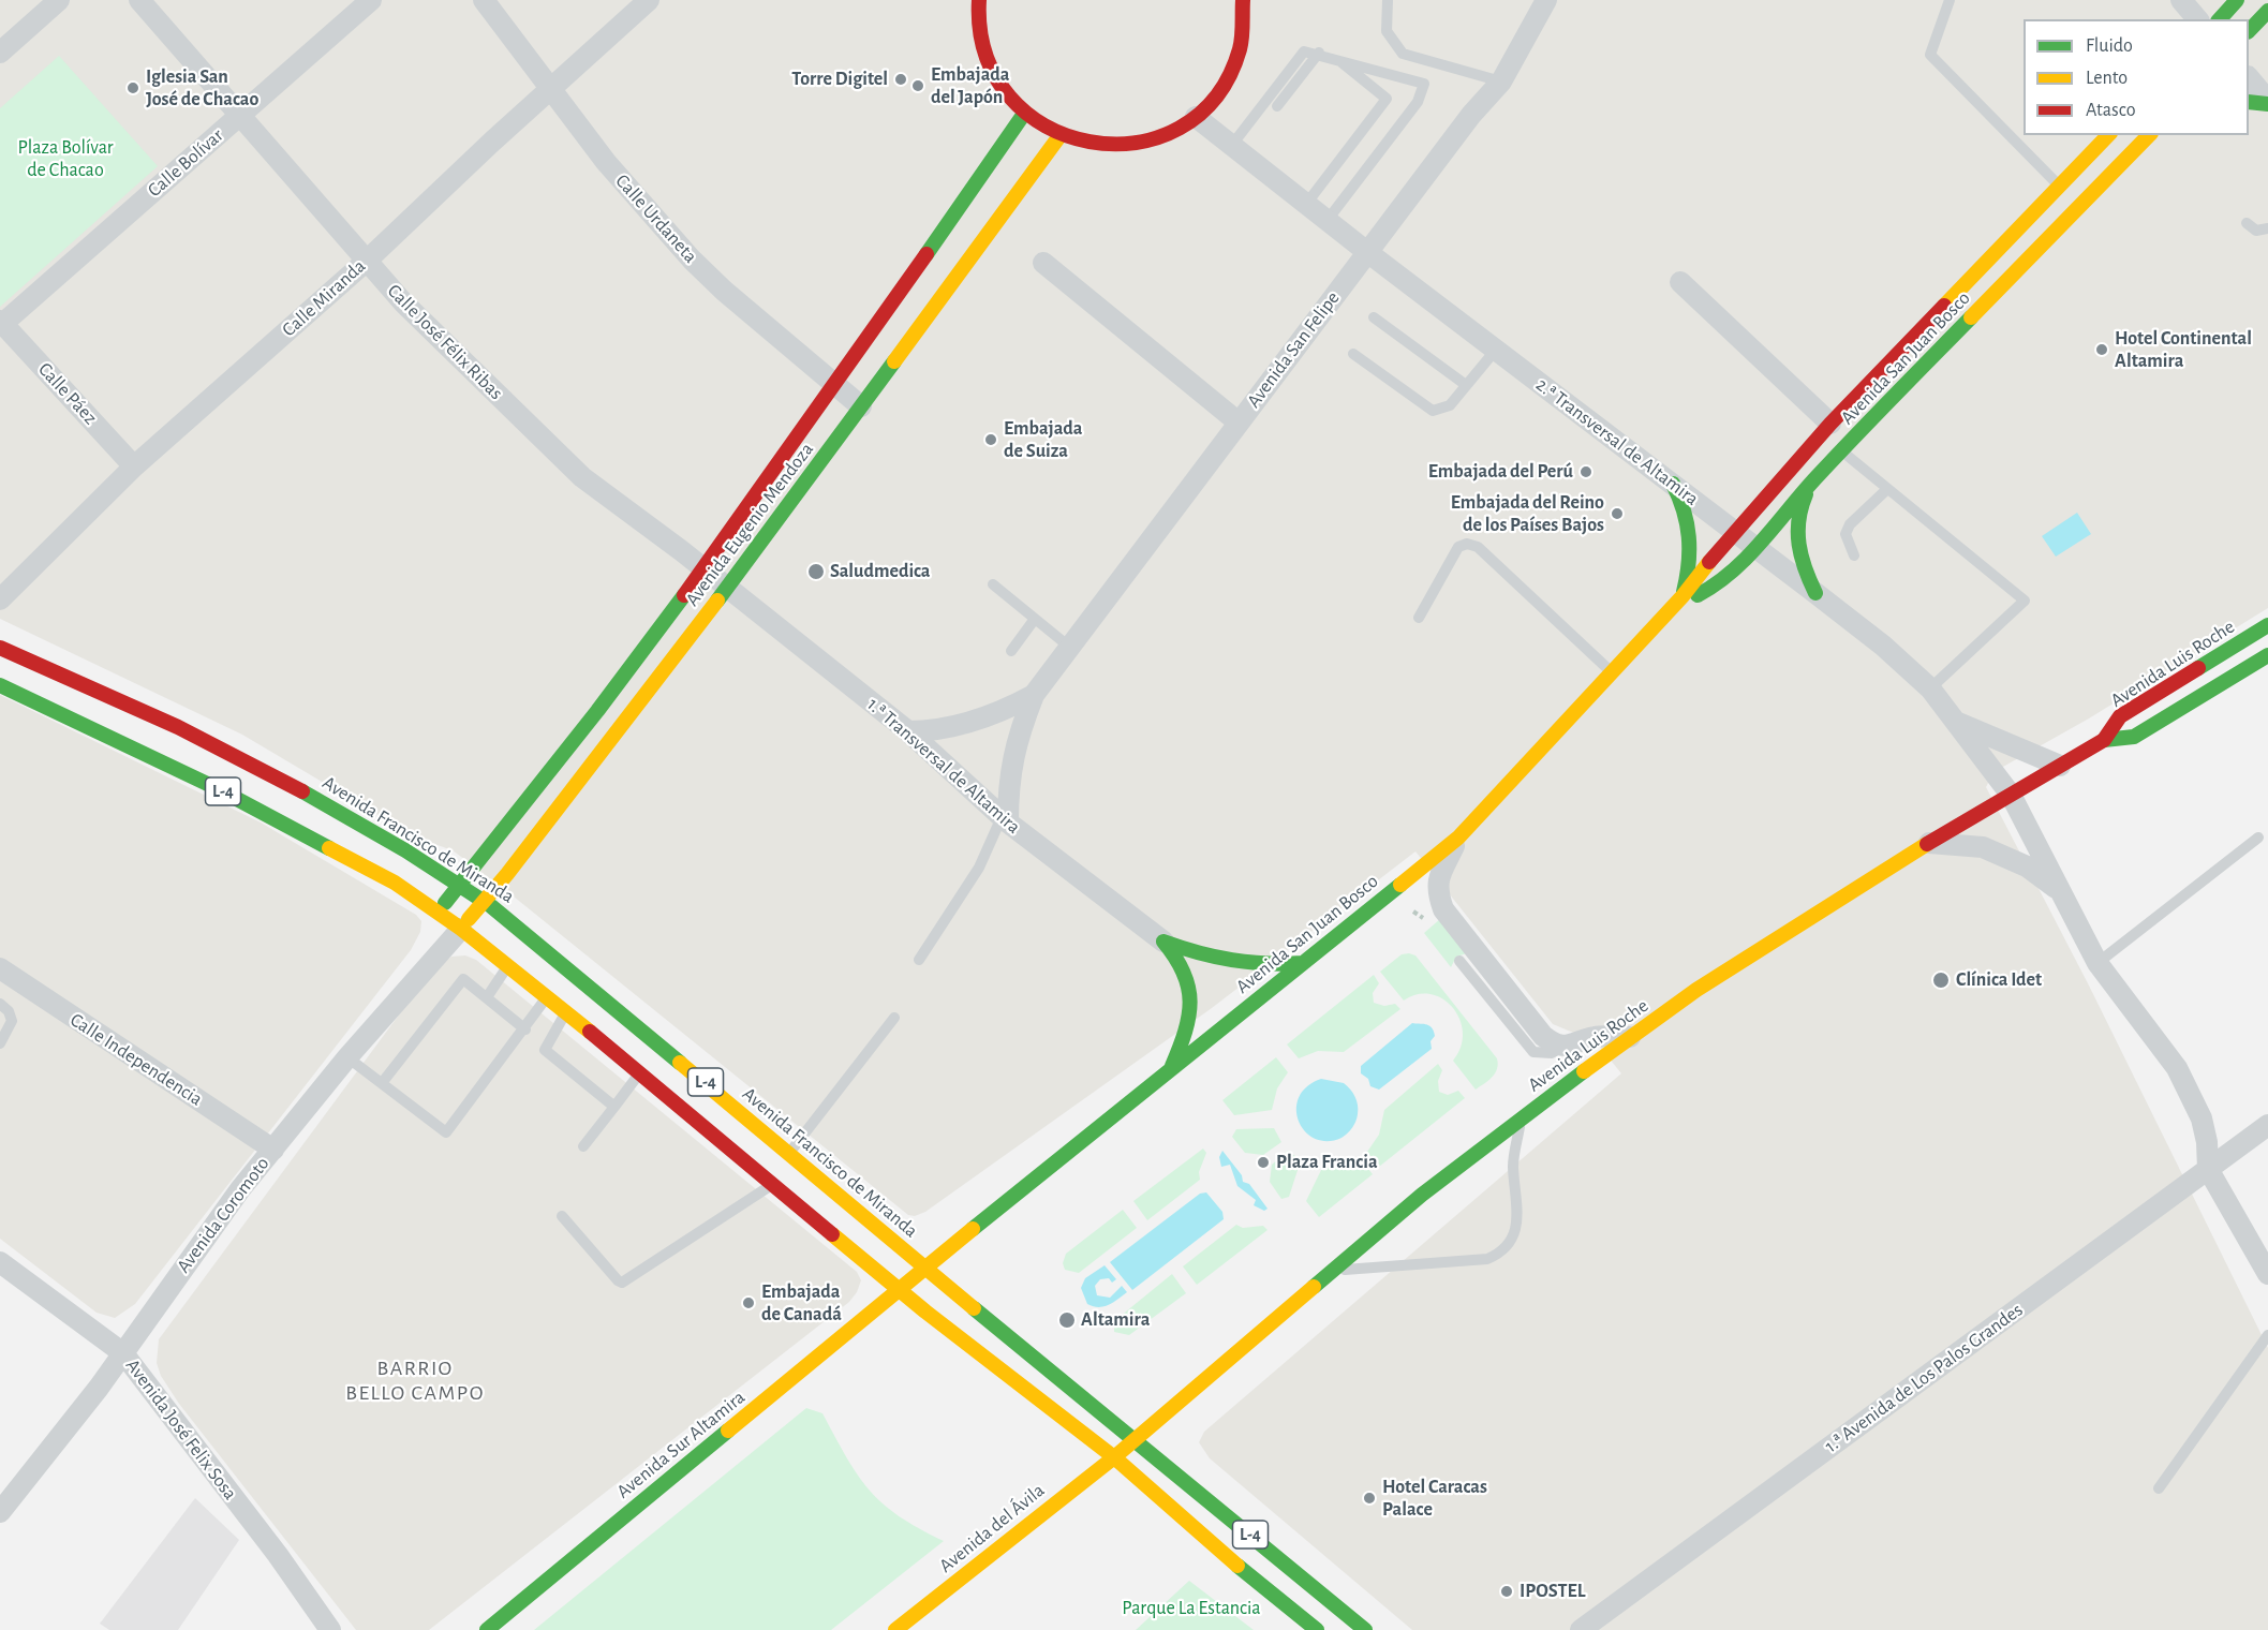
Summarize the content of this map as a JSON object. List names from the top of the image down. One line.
{"streets":{"main road":["Avenida San Juan Bosco","Avenida Eugenio Mendoza","Avenida Luis Roche","L-4","Avenida Francisco de Miranda","Avenida Sur Altamira","Avenida del Ávila"],"street":["Calle Bolívar","Calle Urdaneta","Calle Miranda","Calle José Félix Ribas","Avenida San Felipe","Calle Páez","2.ª Transversal de Altamira","1.ª Transversal de Altamira","Calle Independencia","Avenida Coromoto","1.ª Avenida de Los Palos Grandes","Avenida José Felix Sosa"]},"crossings":[["Calle Bolívar","Calle José Félix Ribas"],["Calle Bolívar","Calle Páez"],["Calle Urdaneta","Calle Miranda"],["Calle Urdaneta","Avenida Eugenio Mendoza"],["Calle Miranda","Calle José Félix Ribas"],["Calle Miranda","Calle Páez"],["Calle José Félix Ribas","Avenida Eugenio Mendoza"],["Calle José Félix Ribas","1.ª Transversal de Altamira"],["Avenida San Felipe","2.ª Transversal de Altamira"],["Avenida San Felipe","1.ª Transversal de Altamira"],["Avenida San Juan Bosco","2.ª Transversal de Altamira"],["Avenida San Juan Bosco","Avenida Francisco de Miranda"],["Avenida San Juan Bosco","Avenida Sur Altamira"],["2.ª Transversal de Altamira","Avenida Luis Roche"],["2.ª Transversal de Altamira","1.ª Avenida de Los Palos Grandes"],["Avenida Eugenio Mendoza","1.ª Transversal de Altamira"],["Avenida Eugenio Mendoza","L-4"],["Avenida Eugenio Mendoza","Avenida Francisco de Miranda"],["Avenida Eugenio Mendoza","Avenida Coromoto"],["Avenida Luis Roche","Avenida Francisco de Miranda"],["Avenida Luis Roche","Avenida del Ávila"],["L-4","Avenida Coromoto"],["L-4","Avenida Sur Altamira"],["L-4","Avenida del Ávila"],["Avenida Francisco de Miranda","Avenida Sur Altamira"],["Avenida Francisco de Miranda","Avenida del Ávila"],["Calle Independencia","Avenida Coromoto"],["Avenida Coromoto","Avenida José Felix Sosa"]],"districts":["BARRIO BELLO CAMPO"],"parks":["Plaza Bolívar de Chacao","Parque La Estancia"],"places":["Torre Digitel","Embajada del Japón","Iglesia San José de Chacao","Hotel Continental Altamira","Embajada de Suiza","Embajada del Perú","Embajada del Reino de los Países Bajos","Saludmedica","Clínica Idet","Plaza Francia","Embajada de Canadá","Altamira","Hotel Caracas Palace","IPOSTEL"],"legend":["Fluido","Lento","Atasco"]}
